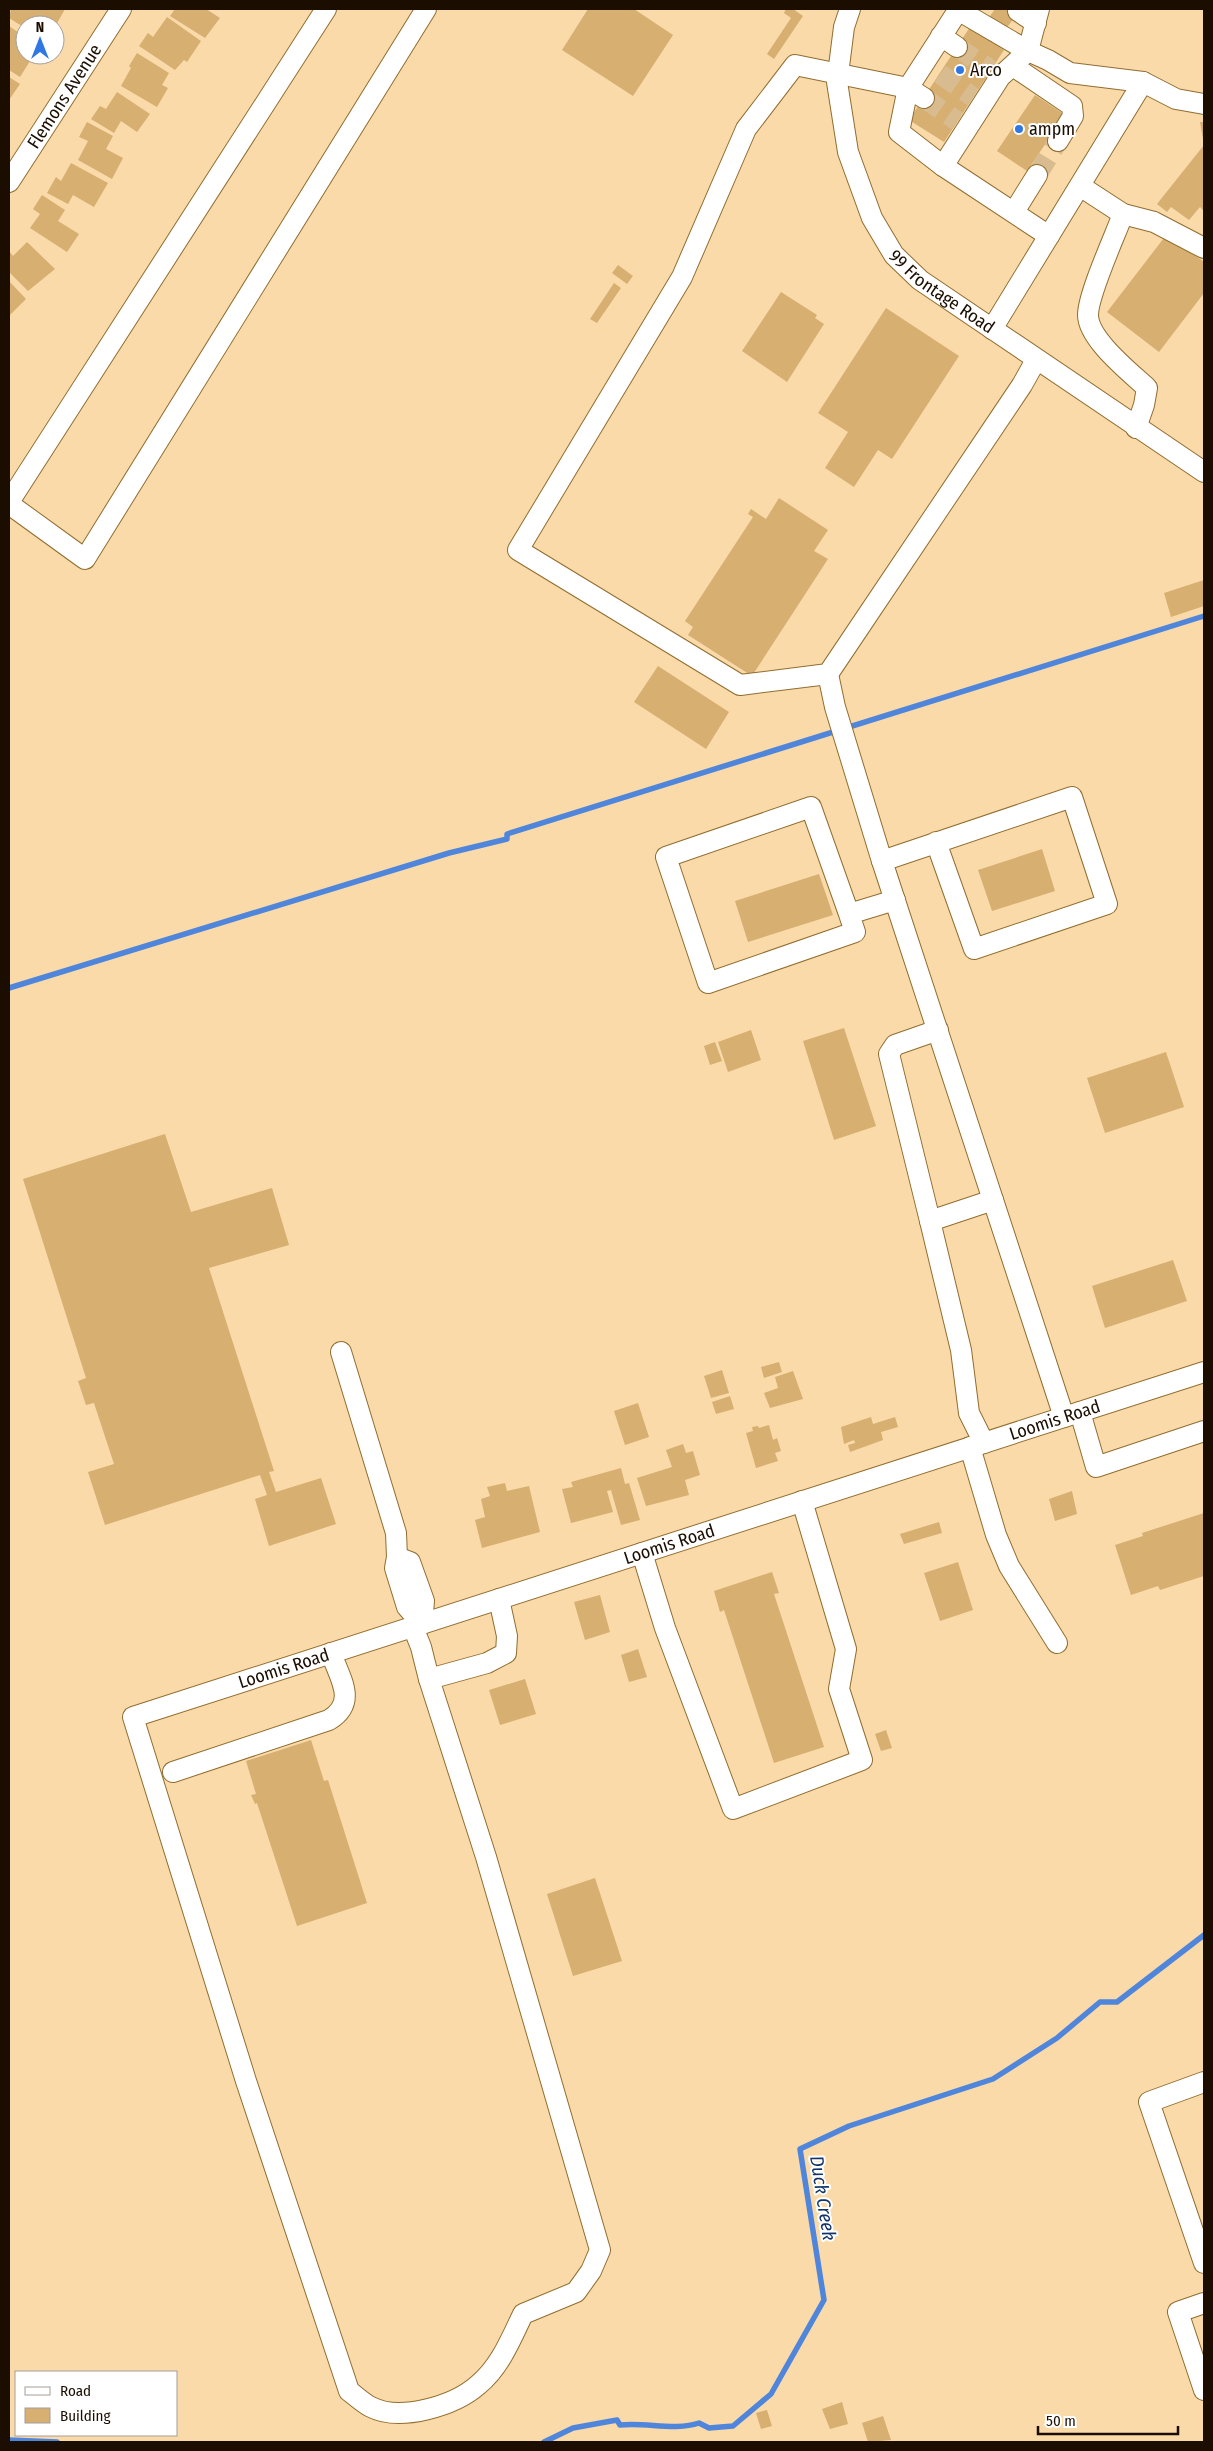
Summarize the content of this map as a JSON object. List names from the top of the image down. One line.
{"streets":{"street":["Flemons Avenue","99 Frontage Road","Loomis Road"]},"water":["Duck Creek"],"places":["Arco","ampm"],"legend":["Road","Building"],"scale_bar":"50 m","north":"top"}
